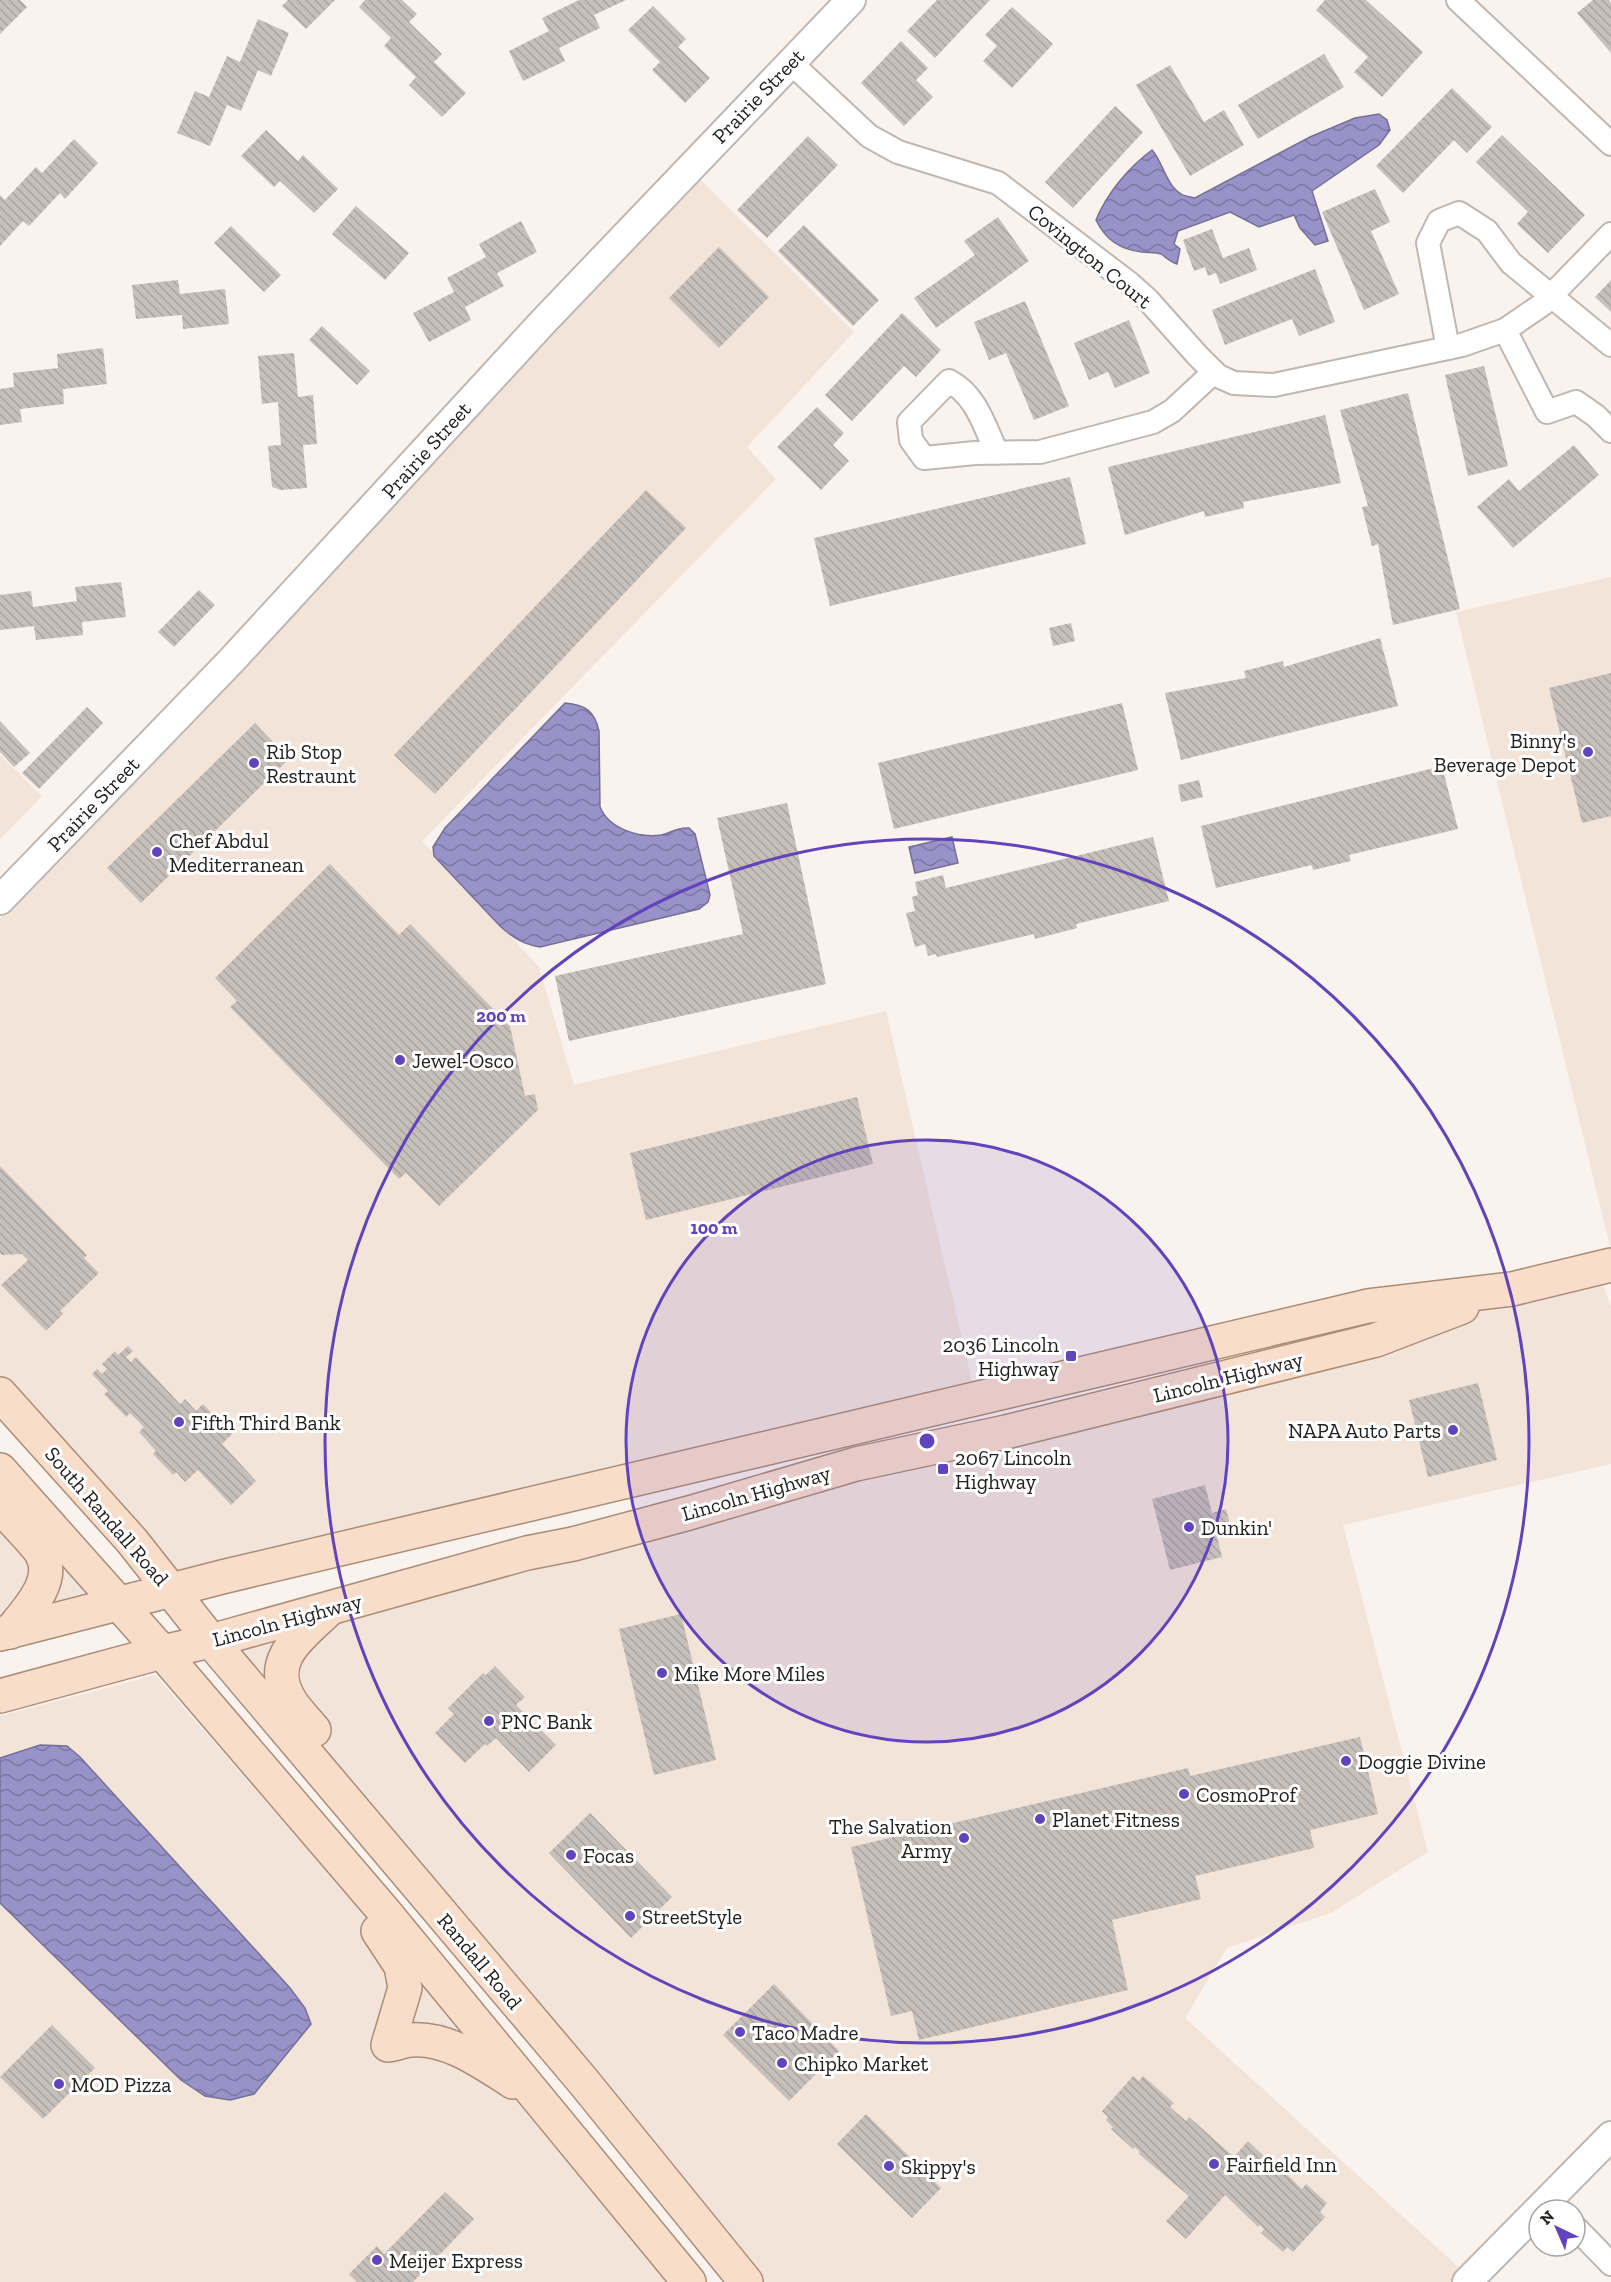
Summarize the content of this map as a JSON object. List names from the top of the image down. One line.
{"streets":{"main road":["Lincoln Highway","South Randall Road","Randall Road"],"street":["Prairie Street","Covington Court"]},"crossings":[["Prairie Street","Covington Court"],["Lincoln Highway","South Randall Road"],["Lincoln Highway","Randall Road"],["South Randall Road","Randall Road"]],"places":{"other":["Binny's Beverage Depot","Rib Stop Restraunt","Chef Abdul Mediterranean","Jewel-Osco","Fifth Third Bank","NAPA Auto Parts","Dunkin'","Mike More Miles","PNC Bank","Doggie Divine","CosmoProf","Planet Fitness","The Salvation Army","Focas","StreetStyle","Taco Madre","Chipko Market","MOD Pizza","Fairfield Inn","Skippy's","Meijer Express"],"transit":["2036 Lincoln Highway","2067 Lincoln Highway"]},"north":"top left","rings":["200 m","100 m"]}
